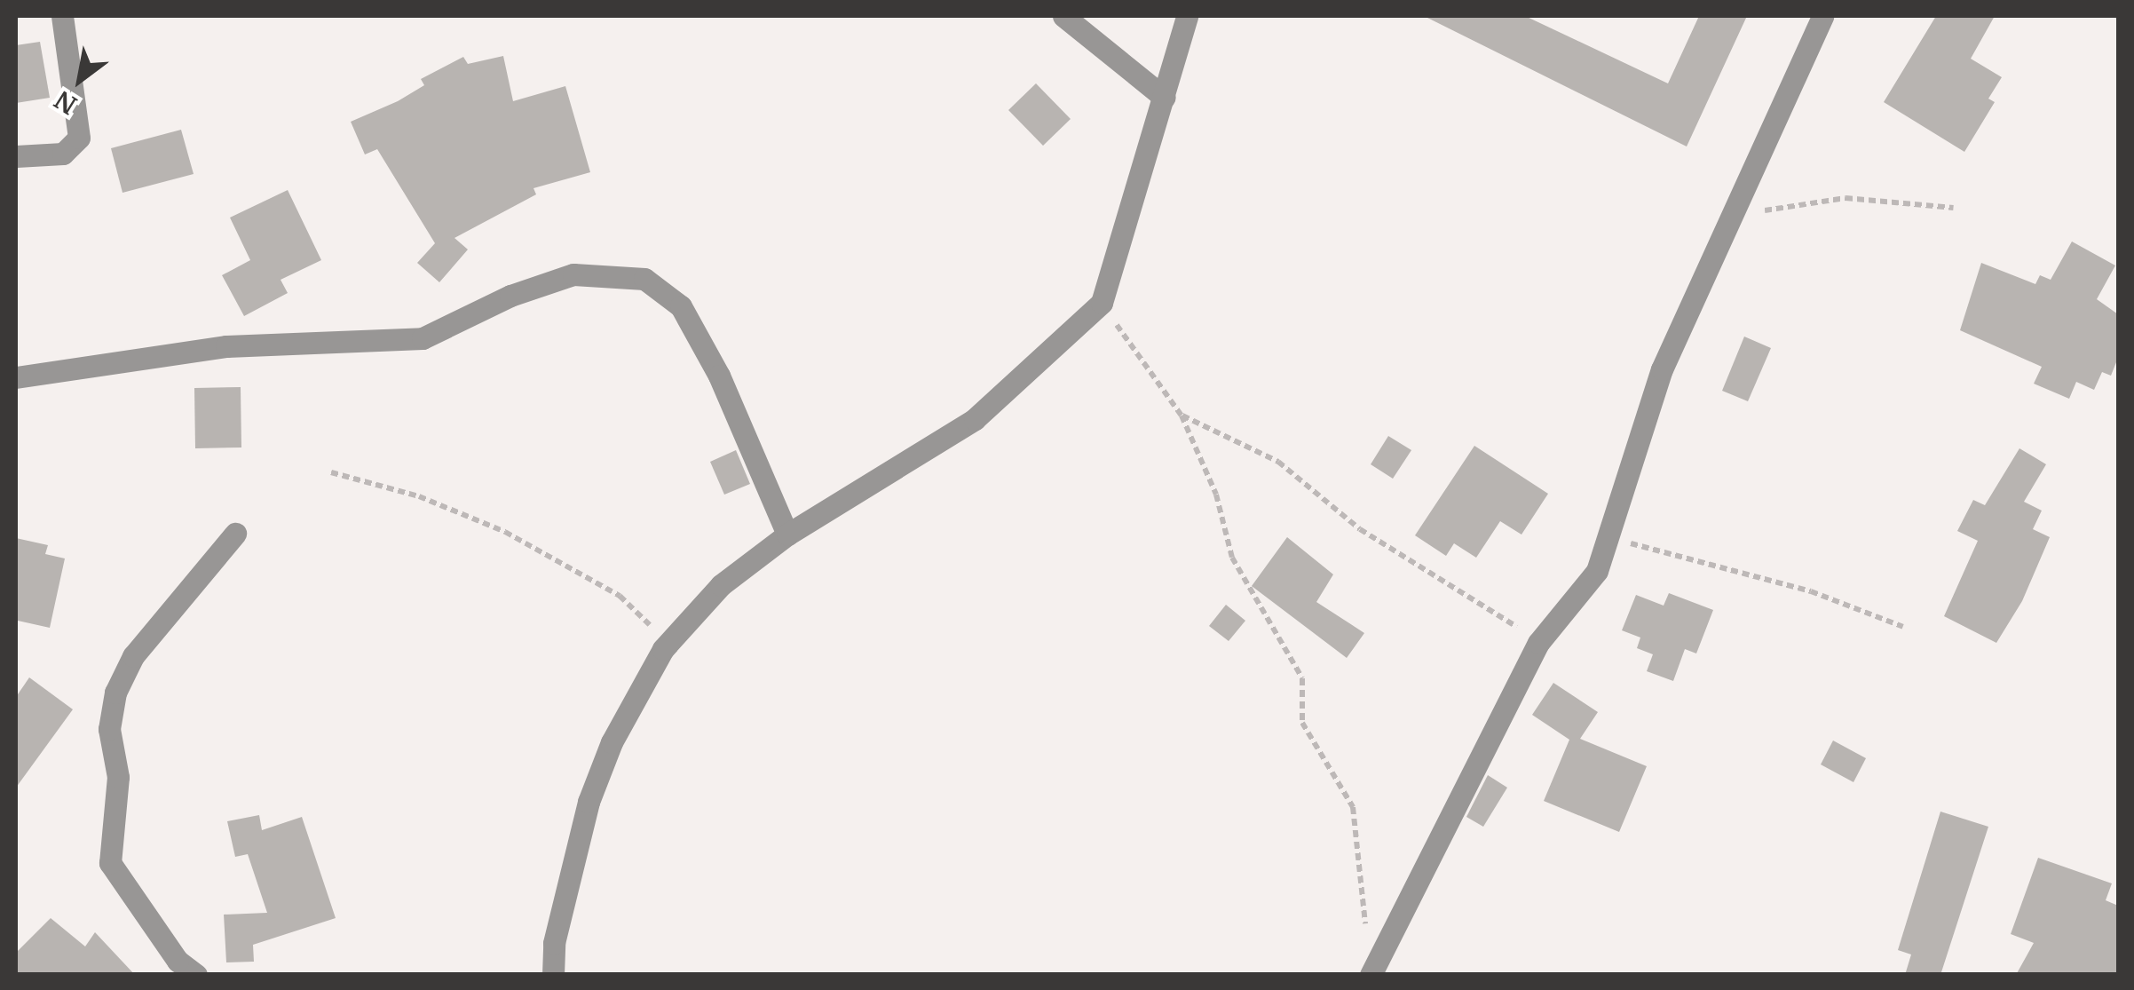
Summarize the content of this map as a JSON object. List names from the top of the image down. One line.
{"north":"bottom left"}
